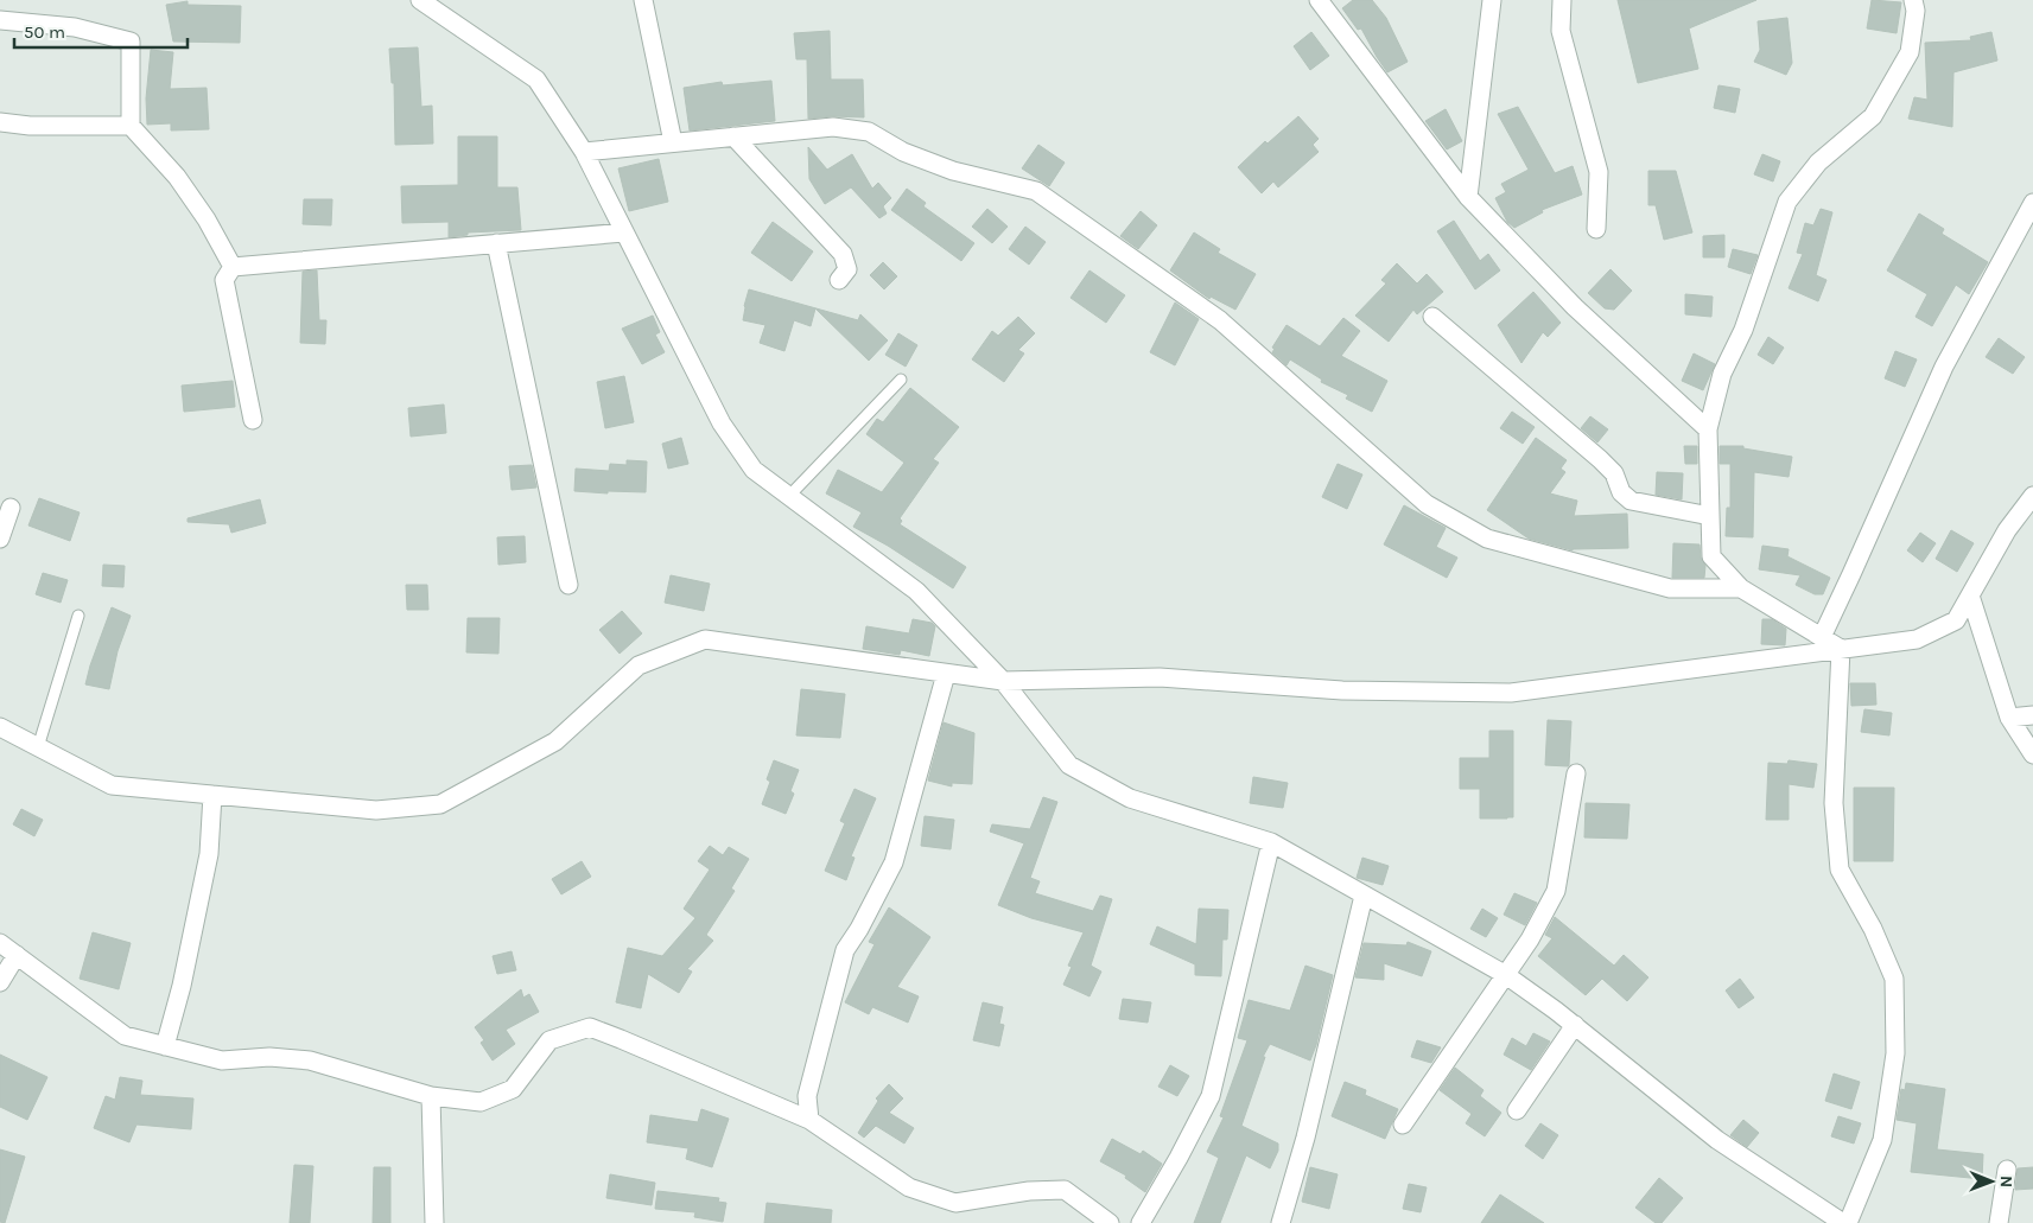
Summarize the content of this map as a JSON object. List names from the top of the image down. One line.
{"scale_bar":"50 m","north":"right"}
